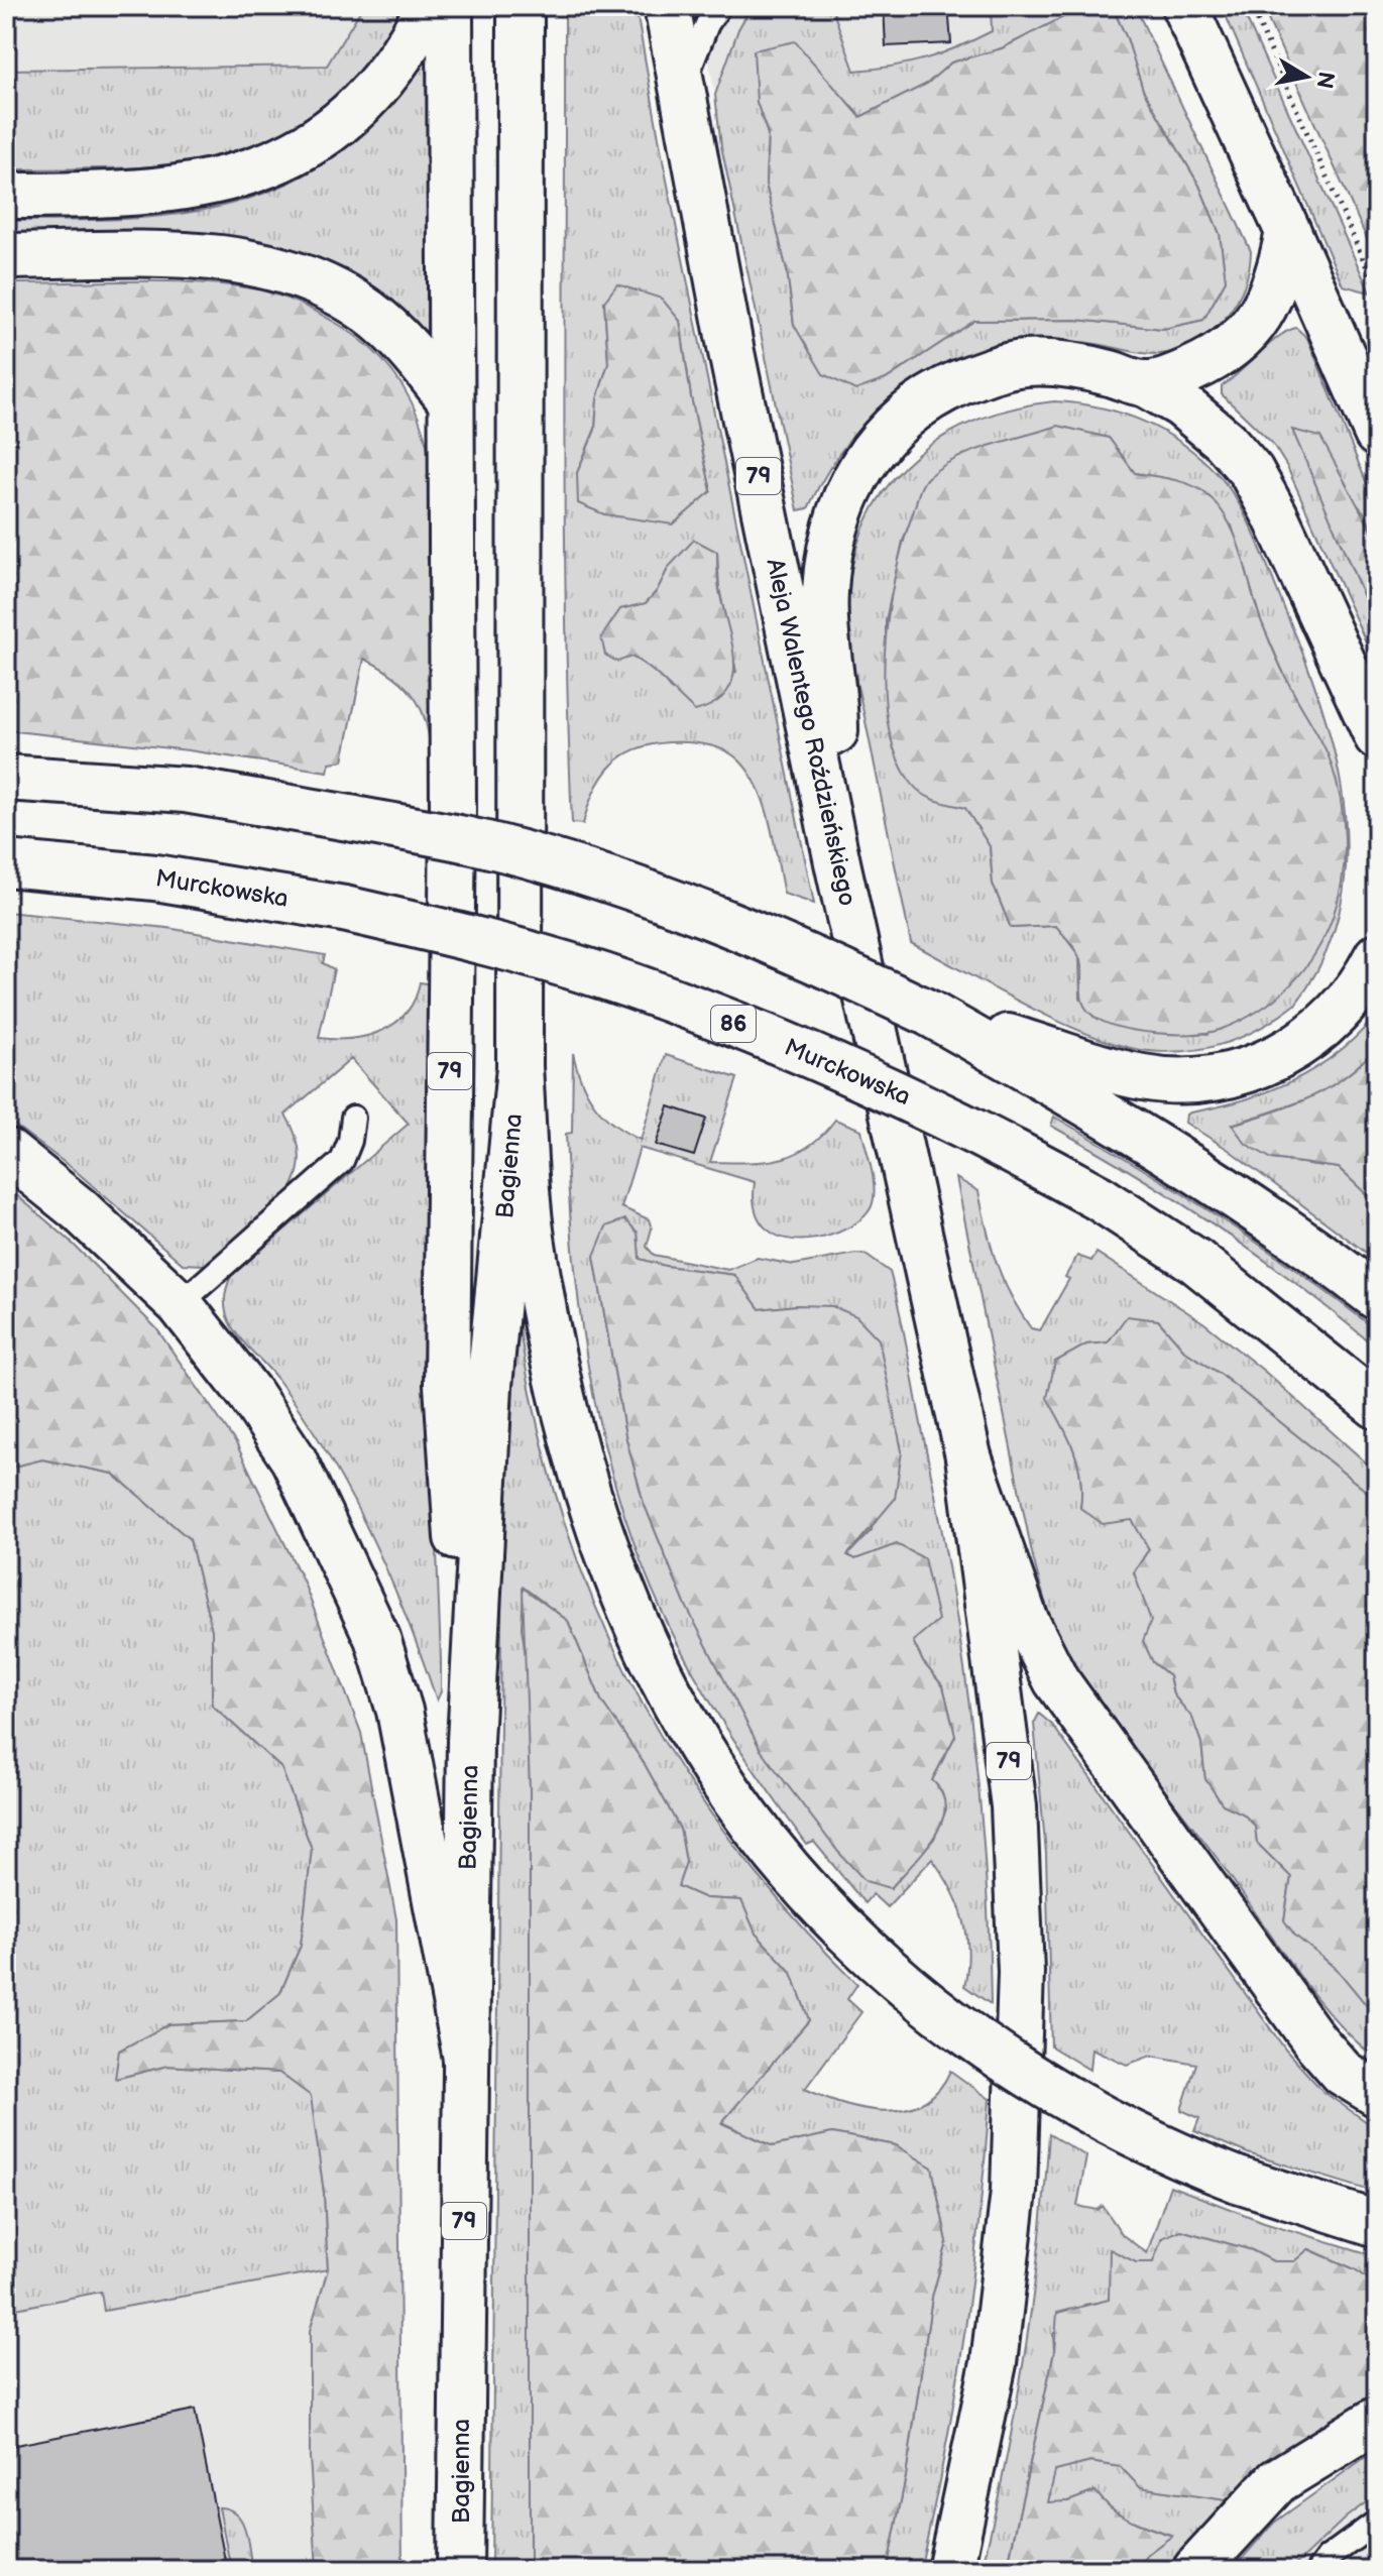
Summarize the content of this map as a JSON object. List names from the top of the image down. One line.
{"streets":{"main road":["79","Aleja Walentego Roździeńskiego","Murckowska","86","Bagienna"]},"crossings":[["79","Aleja Walentego Roździeńskiego"],["79","Bagienna"]],"north":"right"}
